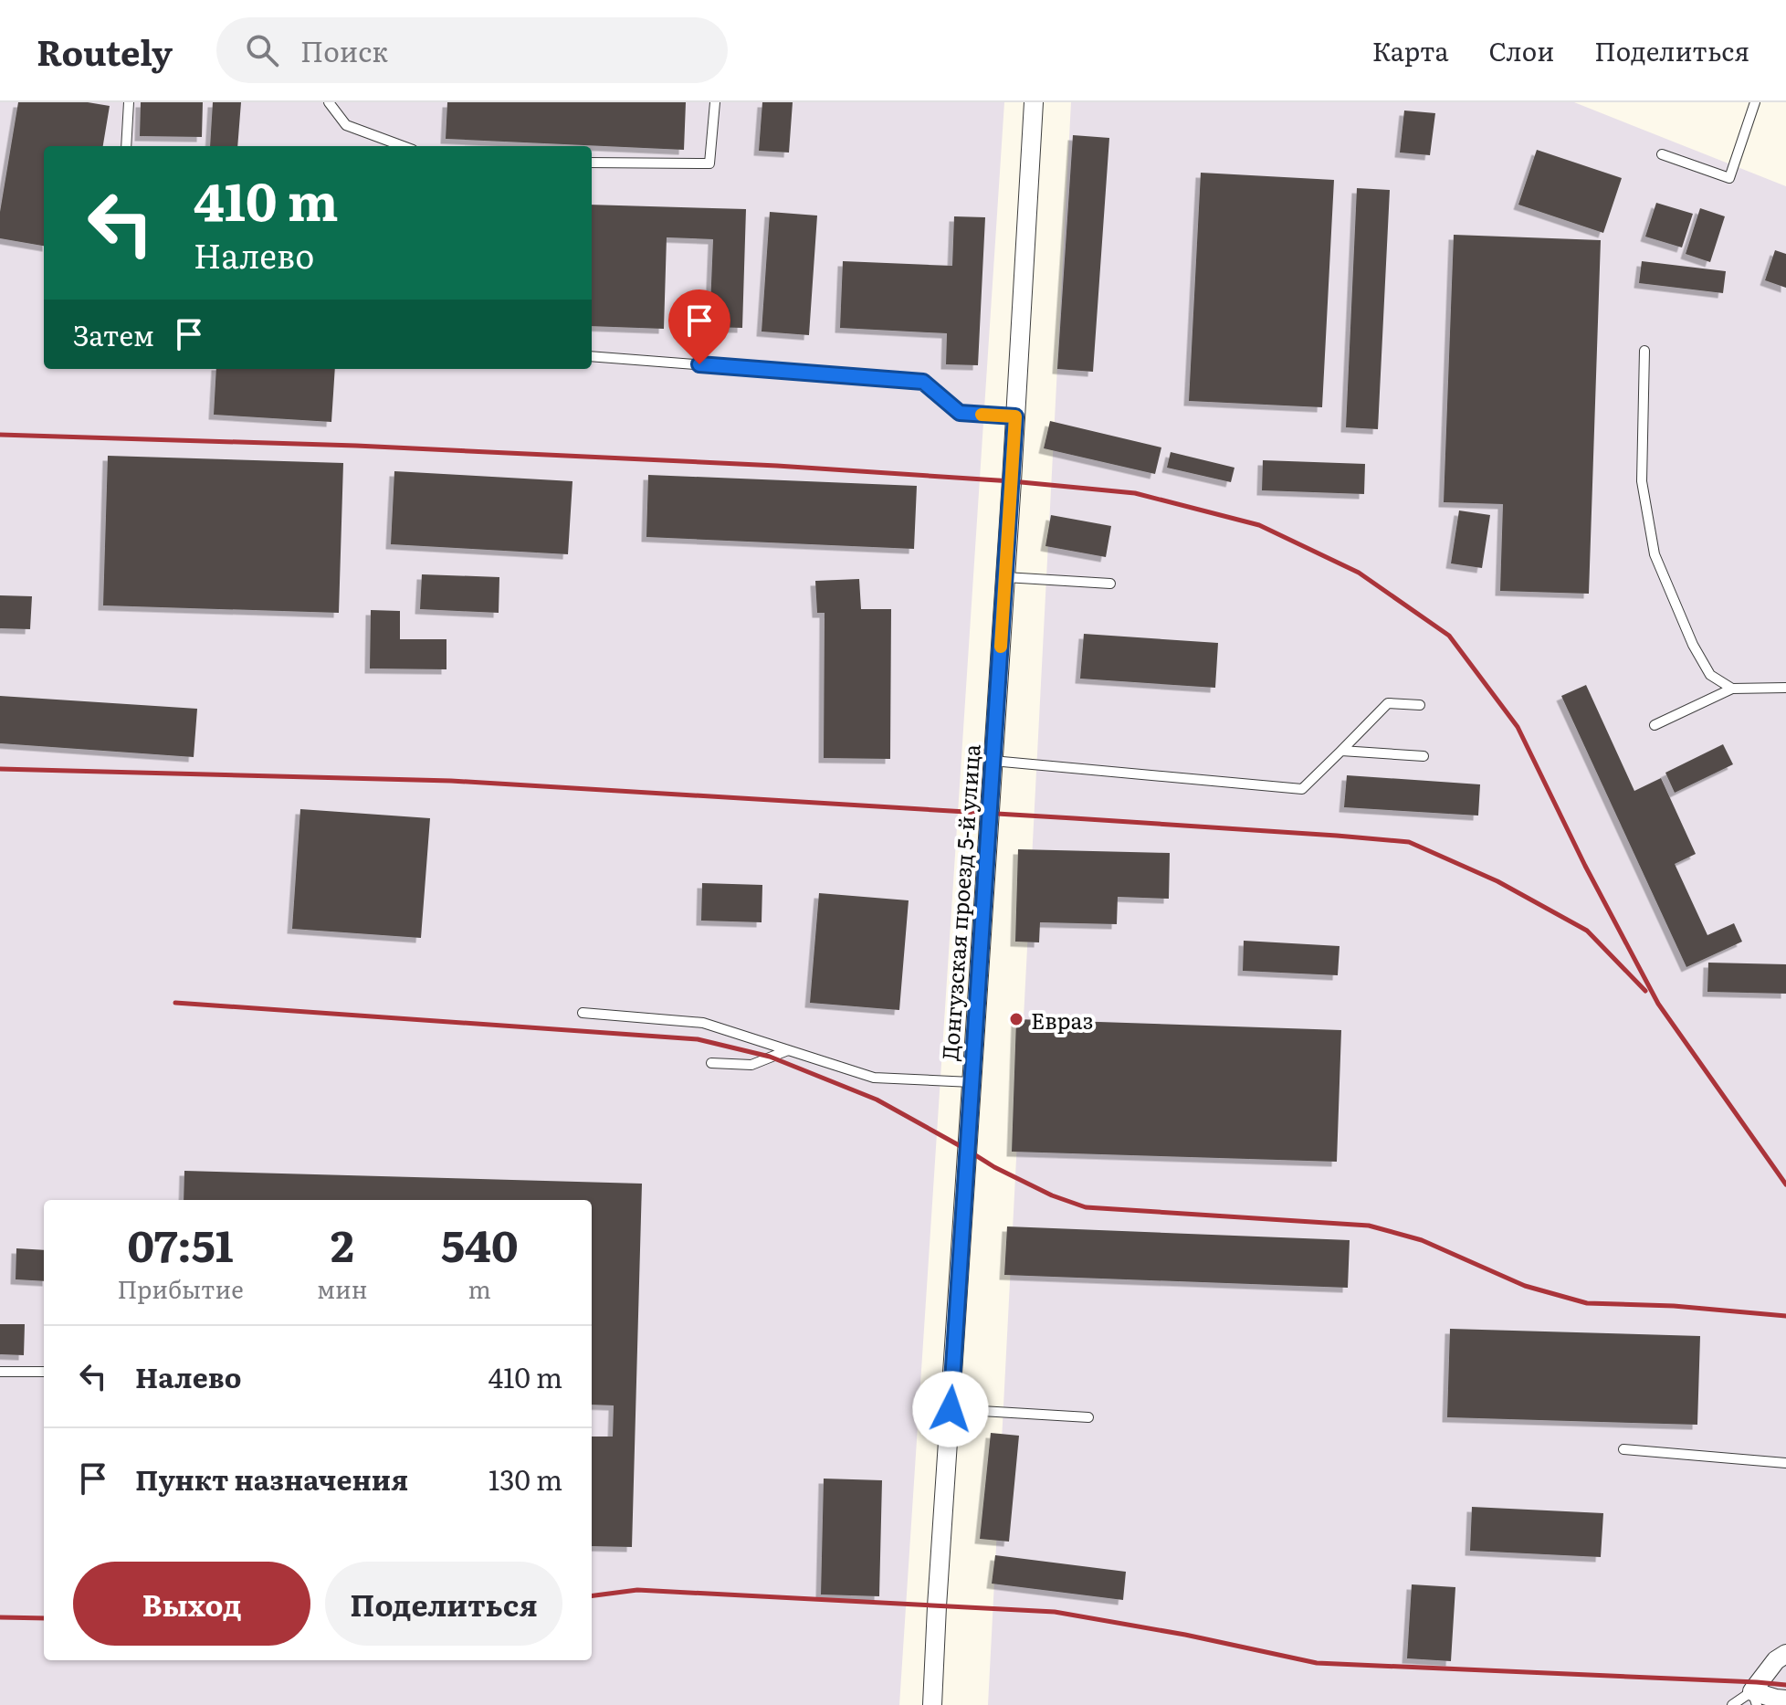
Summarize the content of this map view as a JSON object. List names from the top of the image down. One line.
{"streets":{"street":["Донгузская проезд 5-й улица"]},"places":["Евраз"],"page":{"header":"Routely","search":"Поиск","nav":["Карта","Слои","Поделиться"],"turn":["410 m","Налево"],"then":"Затем","eta":["07:51","Прибытие","2","мин","540","m"],"list":[{"name":"Налево","value":"410 m"},{"name":"Пункт назначения","value":"130 m"}],"buttons":["Выход","Поделиться"]}}
